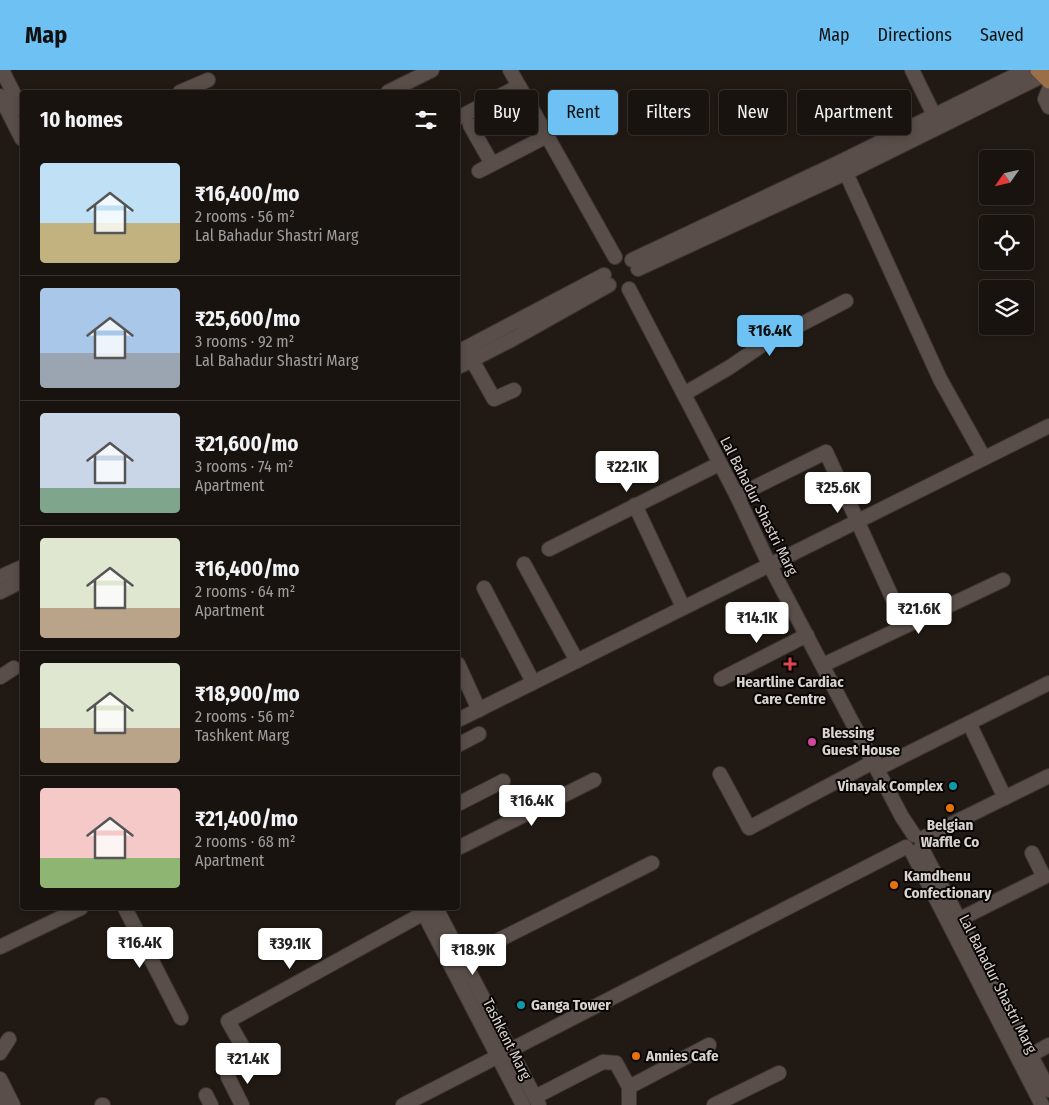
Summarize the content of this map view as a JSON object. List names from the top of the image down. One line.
{"streets":{"street":["Lal Bahadur Shastri Marg","Tashkent Marg"]},"places":{"health":["Heartline Cardiac Care Centre"],"other":["Blessing Guest House","Vinayak Complex","Belgian Waffle Co","Kamdhenu Confectionary","Ganga Tower","Annies Cafe"]},"north":"bottom left","page":{"header":"Map","nav":["Map","Directions","Saved"],"chip":["Buy","Rent","Filters","New","Apartment"],"heading":"10 homes","list":[{"name":"₹16,400/mo","note":"2 rooms · 56 m² · Lal Bahadur Shastri Marg"},{"name":"₹25,600/mo","note":"3 rooms · 92 m² · Lal Bahadur Shastri Marg"},{"name":"₹21,600/mo","note":"3 rooms · 74 m² · Apartment"},{"name":"₹16,400/mo","note":"2 rooms · 64 m² · Apartment"},{"name":"₹18,900/mo","note":"2 rooms · 56 m² · Tashkent Marg"},{"name":"₹21,400/mo","note":"2 rooms · 68 m² · Apartment"}],"price":["₹16.4K","₹22.1K","₹25.6K","₹21.6K","₹14.1K","₹16.4K","₹16.4K","₹39.1K","₹18.9K","₹21.4K"]}}
